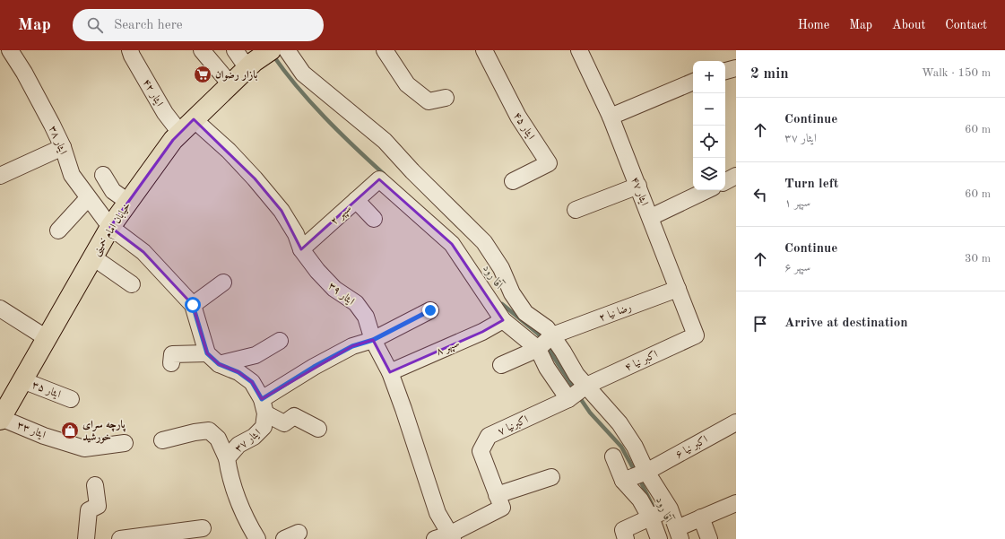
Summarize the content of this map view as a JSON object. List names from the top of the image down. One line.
{"streets":{"main road":["خیابان امام خمینی"],"street":["ایثار ۴۲","ایثار ۴۵","ایثار ۳۸","ایثار ۴۷","سپهر ۲","ایثار ۳۹","رضا نیا ۲","سپهر ۸","اکبر نیا ۴","ایثار ۳۵","اکبرنیا ۷","ایثار ۳۳","ایثار ۳۷","اکبر نیا ۶"]},"crossings":[["ایثار ۴۲","خیابان امام خمینی"],["ایثار ۳۸","خیابان امام خمینی"],["ایثار ۴۷","رضا نیا ۲"],["ایثار ۴۷","اکبر نیا ۴"],["سپهر ۲","ایثار ۳۹"],["سپهر ۲","سپهر ۸"],["خیابان امام خمینی","ایثار ۳۹"],["خیابان امام خمینی","ایثار ۳۵"],["خیابان امام خمینی","ایثار ۳۳"],["ایثار ۳۹","سپهر ۸"],["اکبر نیا ۴","اکبرنیا ۷"]],"water":["آقا رود"],"places":{"supermarket":["بازار رضوان"],"shop":["پارچه سرای خورشید"]},"page":{"header":"Map","search":"Search here","nav":["Home","Map","About","Contact"],"heading":["2 min","Walk · 150 m"],"map_buttons":["+","−"],"list":[["Continue","ایثار ۳۷","60 m"],["Turn left","سپهر ۱","60 m"],["Continue","سپهر ۶","30 m"],"Arrive at destination"]}}
